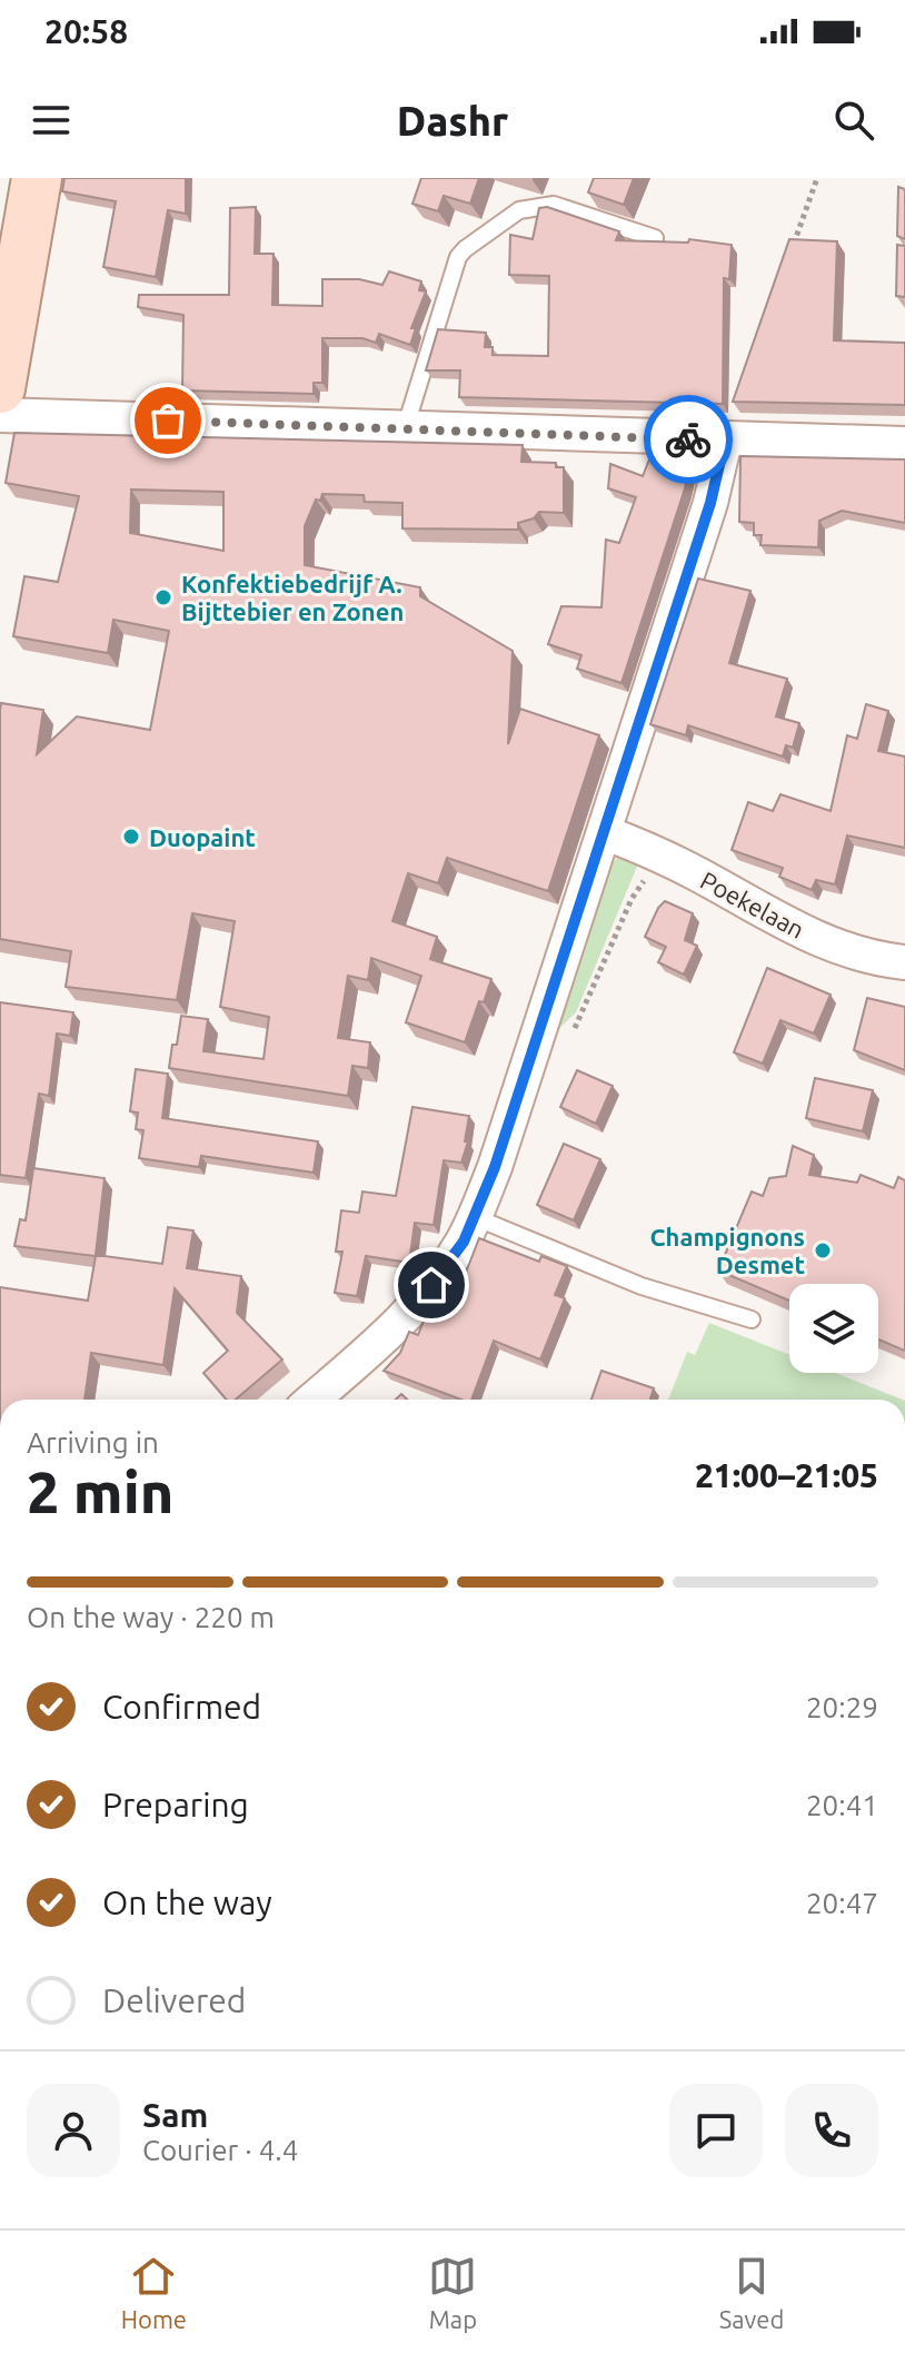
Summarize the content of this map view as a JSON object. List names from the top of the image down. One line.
{"streets":{"street":["Poekelaan"]},"places":["Konfektiebedrijf A. Bijttebier en Zonen","Duopaint","Champignons Desmet"],"page":{"status":"20:58","header":"Dashr","heading":["2 min","Arriving in","21:00–21:05"],"panel":["Sam","Courier · 4.4"],"bar":"On the way · 220 m","list":[["Confirmed","20:29"],["Preparing","20:41"],["On the way","20:47"],"Delivered"],"tabs":["Home","Map","Saved"]}}
